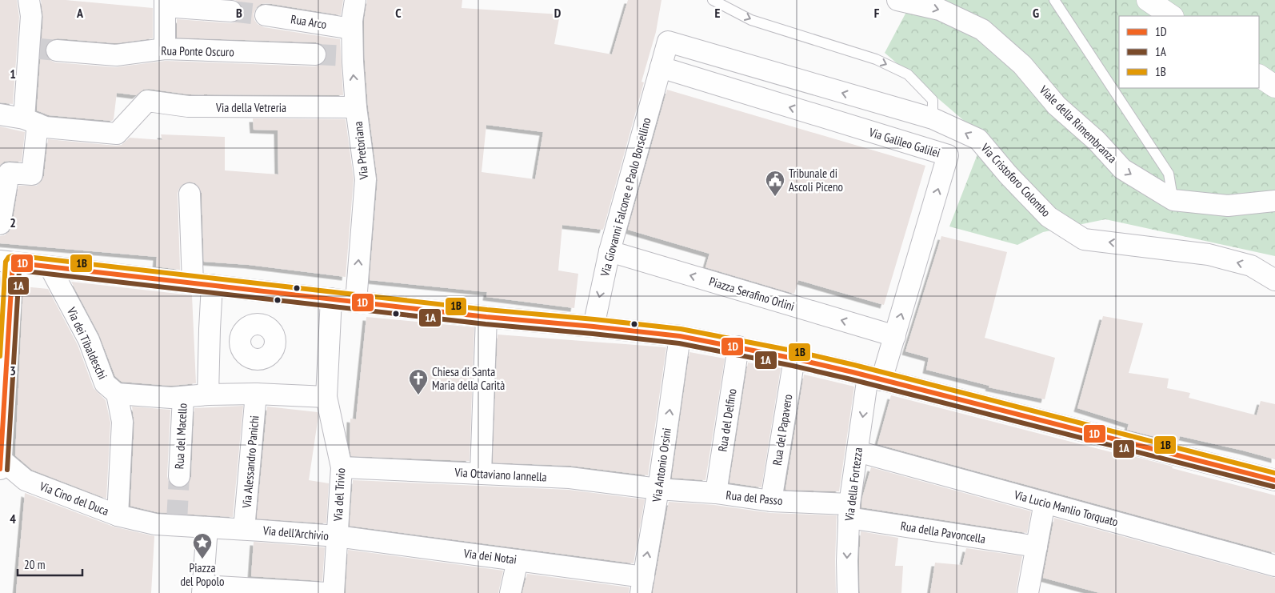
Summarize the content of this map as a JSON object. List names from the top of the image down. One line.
{"streets":{"street":["Rua Arco","Rua Ponte Oscuro","Via della Vetreria","Viale della Rimembranza","Via Galileo Galilei","Via Pretoriana","Via Cristoforo Colombo","Via Giovanni Falcone e Paolo Borsellino","Piazza Serafino Orlini","Via dei Tibaldeschi","Rua del Delfino","Rua del Papavero","Rua del Macello","Via Alessandro Panichi","Via Antonio Orsini","Via Ottaviano Iannella","Via della Fortezza","Via del Trivio","Rua del Passo","Via Cino del Duca","Via Lucio Manlio Torquato","Rua della Pavoncella","Via dell'Archivio","Via dei Notai"]},"crossings":[["Rua Arco","Via Pretoriana"],["Via della Vetreria","Via Pretoriana"],["Via Galileo Galilei","Via Cristoforo Colombo"],["Via Galileo Galilei","Via Giovanni Falcone e Paolo Borsellino"],["Via Galileo Galilei","Piazza Serafino Orlini"],["Via Galileo Galilei","Via della Fortezza"],["Via Cristoforo Colombo","Via Giovanni Falcone e Paolo Borsellino"],["Via Giovanni Falcone e Paolo Borsellino","Piazza Serafino Orlini"],["Rua del Delfino","Rua del Passo"],["Rua del Papavero","Rua del Passo"],["Via Alessandro Panichi","Via dell'Archivio"],["Via Antonio Orsini","Via Ottaviano Iannella"],["Via Antonio Orsini","Rua del Passo"],["Via Antonio Orsini","Via dei Notai"],["Via Ottaviano Iannella","Via del Trivio"],["Via Ottaviano Iannella","Rua del Passo"],["Via della Fortezza","Rua del Passo"],["Via della Fortezza","Via Lucio Manlio Torquato"],["Via della Fortezza","Rua della Pavoncella"],["Via del Trivio","Via dell'Archivio"],["Via del Trivio","Via dei Notai"],["Rua del Passo","Rua della Pavoncella"],["Via dell'Archivio","Via dei Notai"]],"one_way":["Viale della Rimembranza","Via Cristoforo Colombo","Via della Fortezza"],"places":{"public building":["Tribunale di Ascoli Piceno"],"church":["Chiesa di Santa Maria della Carità"],"place":["Piazza del Popolo"]},"lines":["transit line 1B","transit line 1D","transit line 1A"],"legend":["1D","1A","1B"],"scale_bar":"20 m","grid":{"columns":["A","B","C","D","E","F","G"],"rows":["1","2","3","4"]}}
